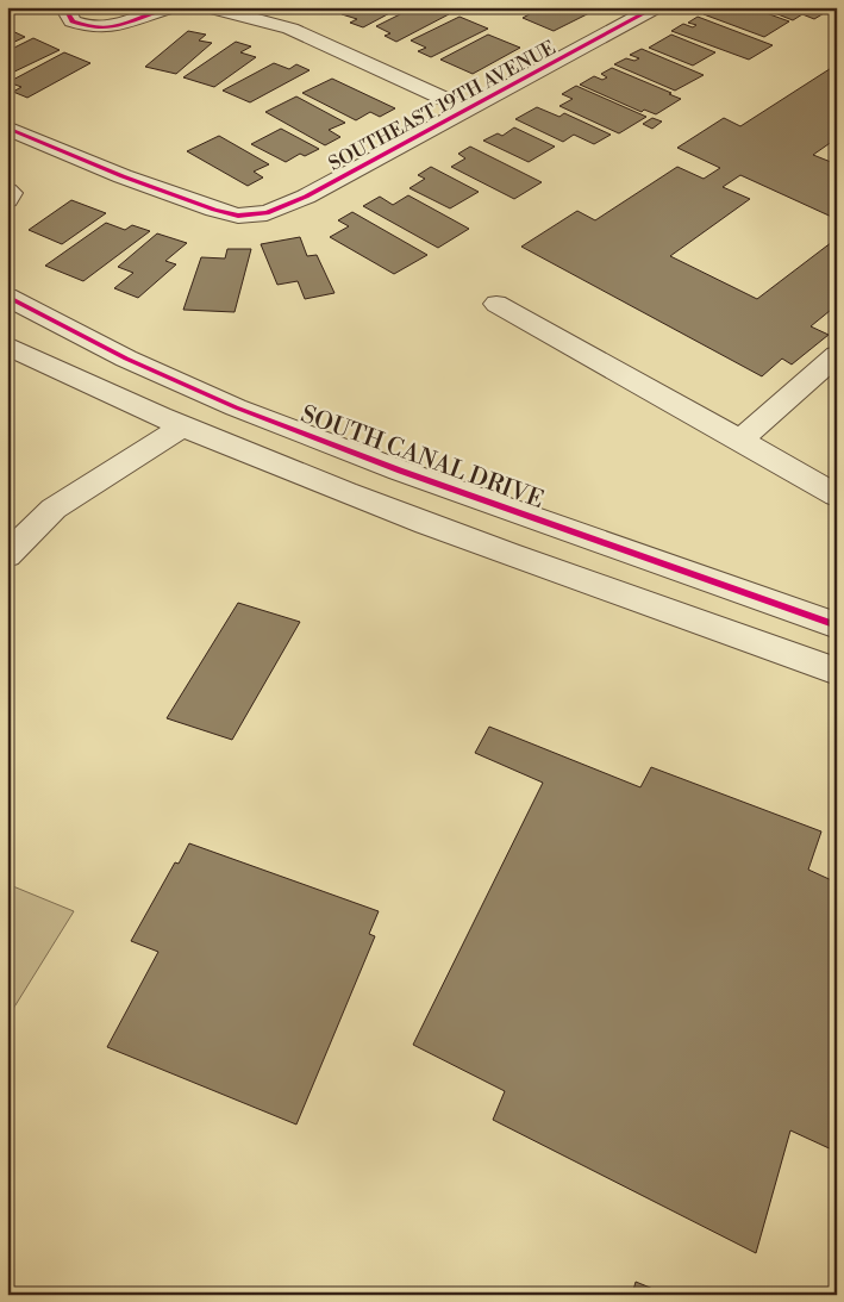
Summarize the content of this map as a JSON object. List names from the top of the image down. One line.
{"streets":{"street":["SOUTHEAST 19TH AVENUE","SOUTH CANAL DRIVE"]}}
